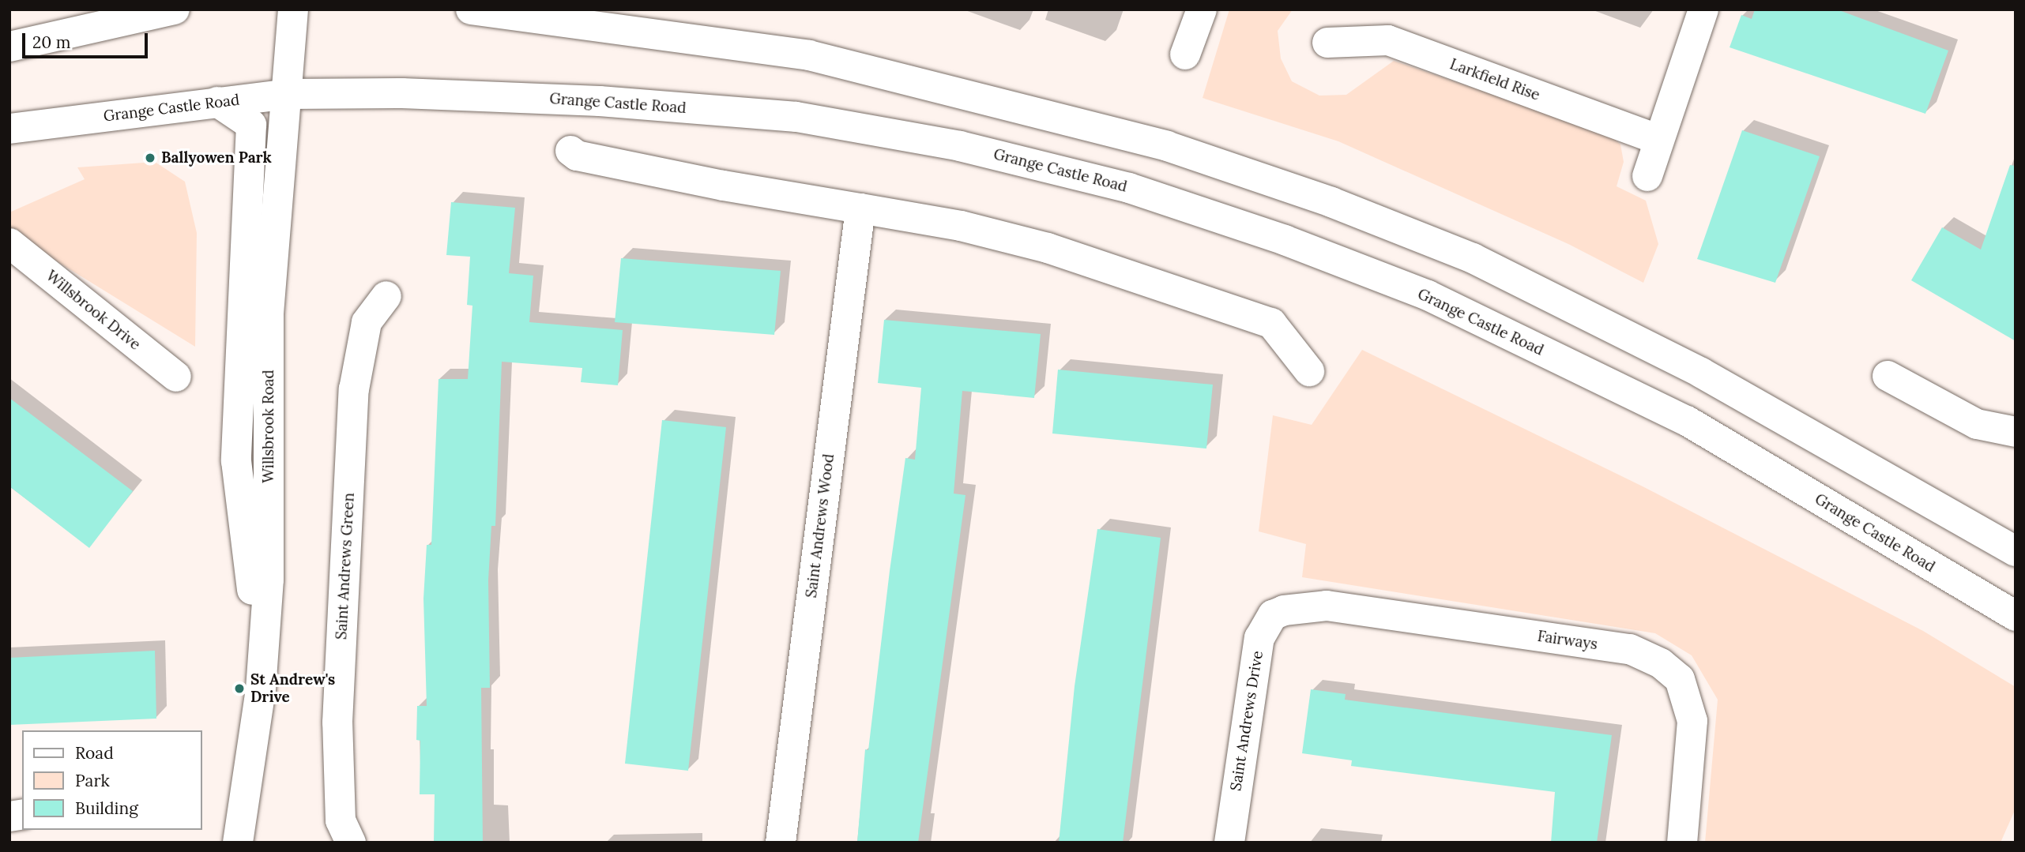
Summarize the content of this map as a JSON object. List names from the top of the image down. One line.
{"streets":{"street":["Larkfield Rise","Grange Castle Road","Willsbrook Drive","Willsbrook Road","Saint Andrews Wood","Saint Andrews Green","Fairways","Saint Andrews Drive"]},"crossings":[["Grange Castle Road","Willsbrook Road"],["Fairways","Saint Andrews Drive"]],"places":["Ballyowen Park","St Andrew's Drive"],"legend":["Road","Park","Building"],"scale_bar":"20 m"}
